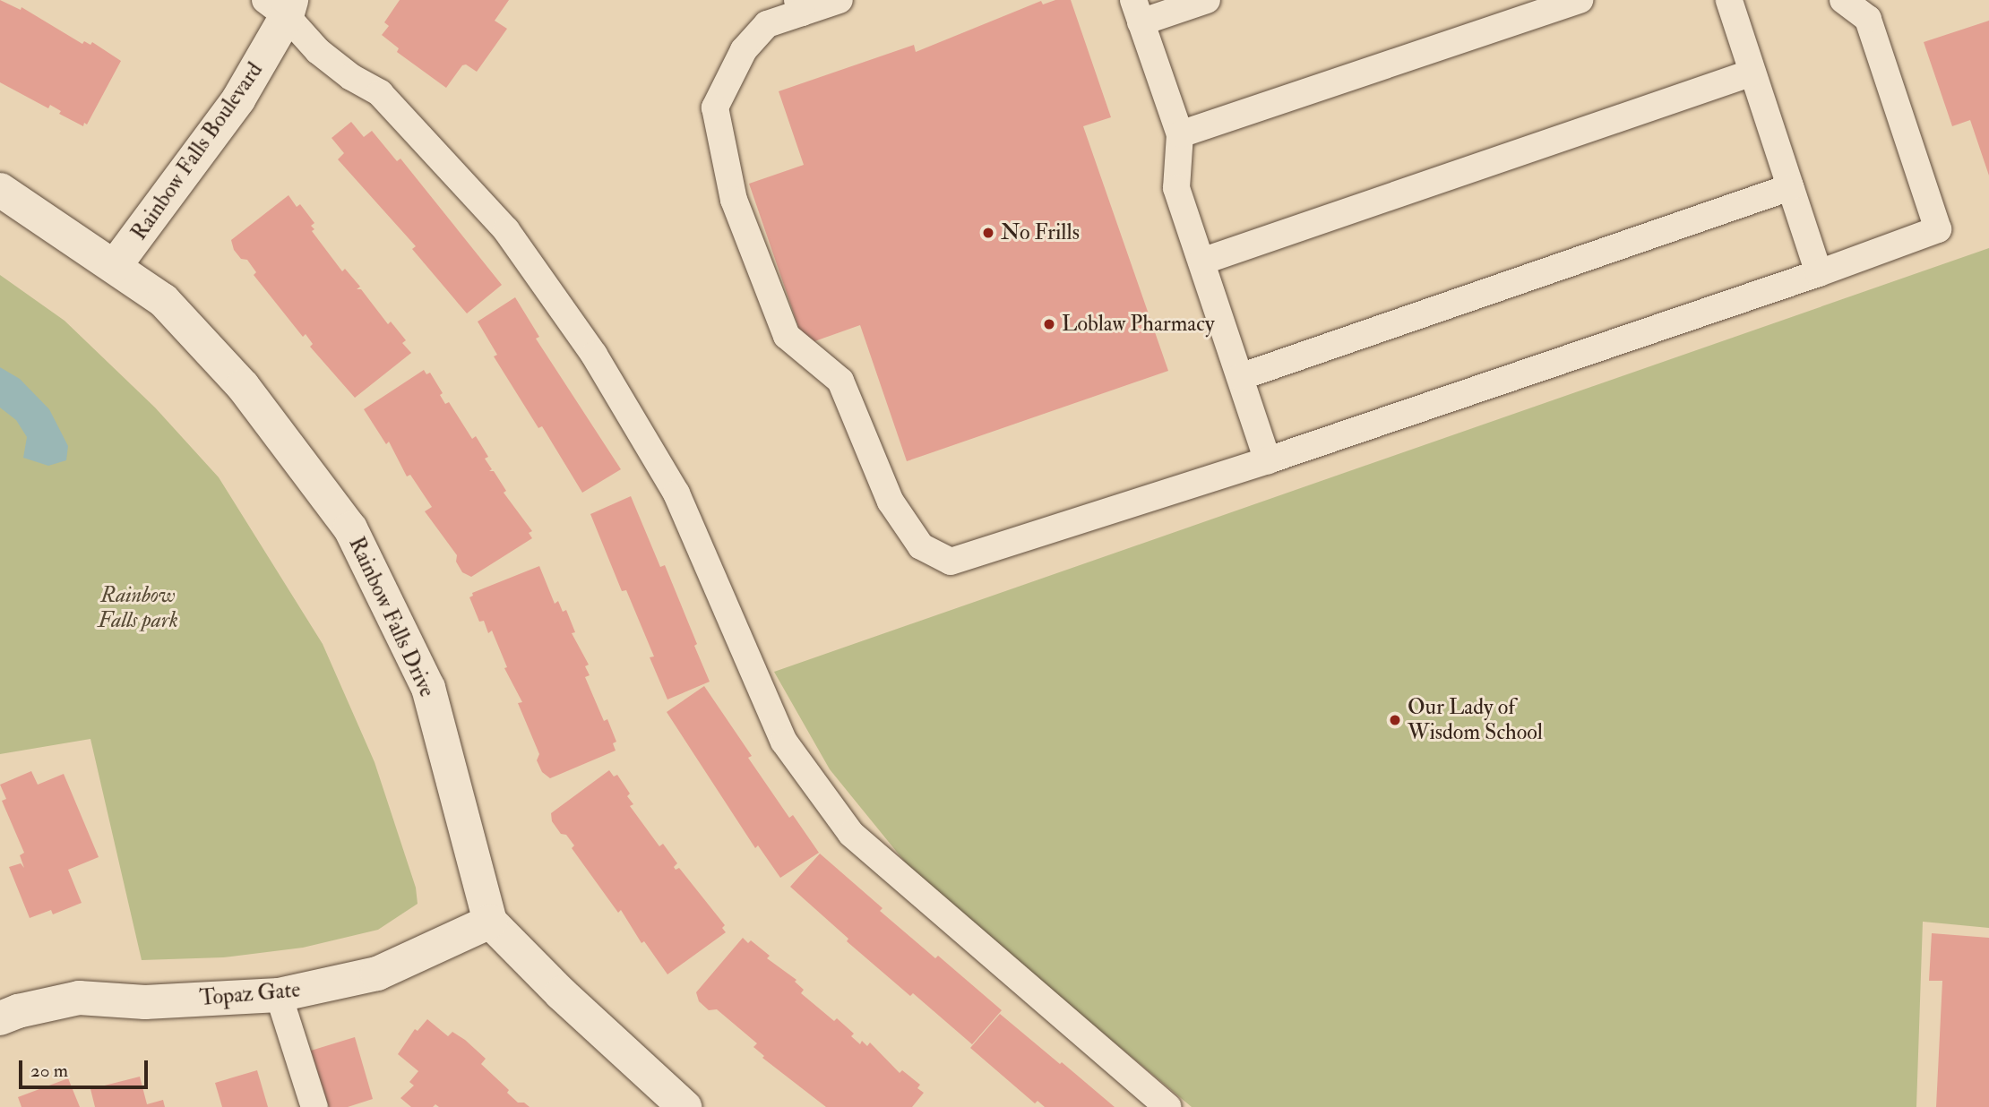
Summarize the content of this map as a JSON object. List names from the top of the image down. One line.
{"streets":{"street":["Rainbow Falls Boulevard","Rainbow Falls Drive","Topaz Gate"]},"crossings":[["Rainbow Falls Boulevard","Rainbow Falls Drive"],["Rainbow Falls Drive","Topaz Gate"]],"parks":["Rainbow Falls park"],"places":["No Frills","Loblaw Pharmacy","Our Lady of Wisdom School"],"scale_bar":"20 m"}
